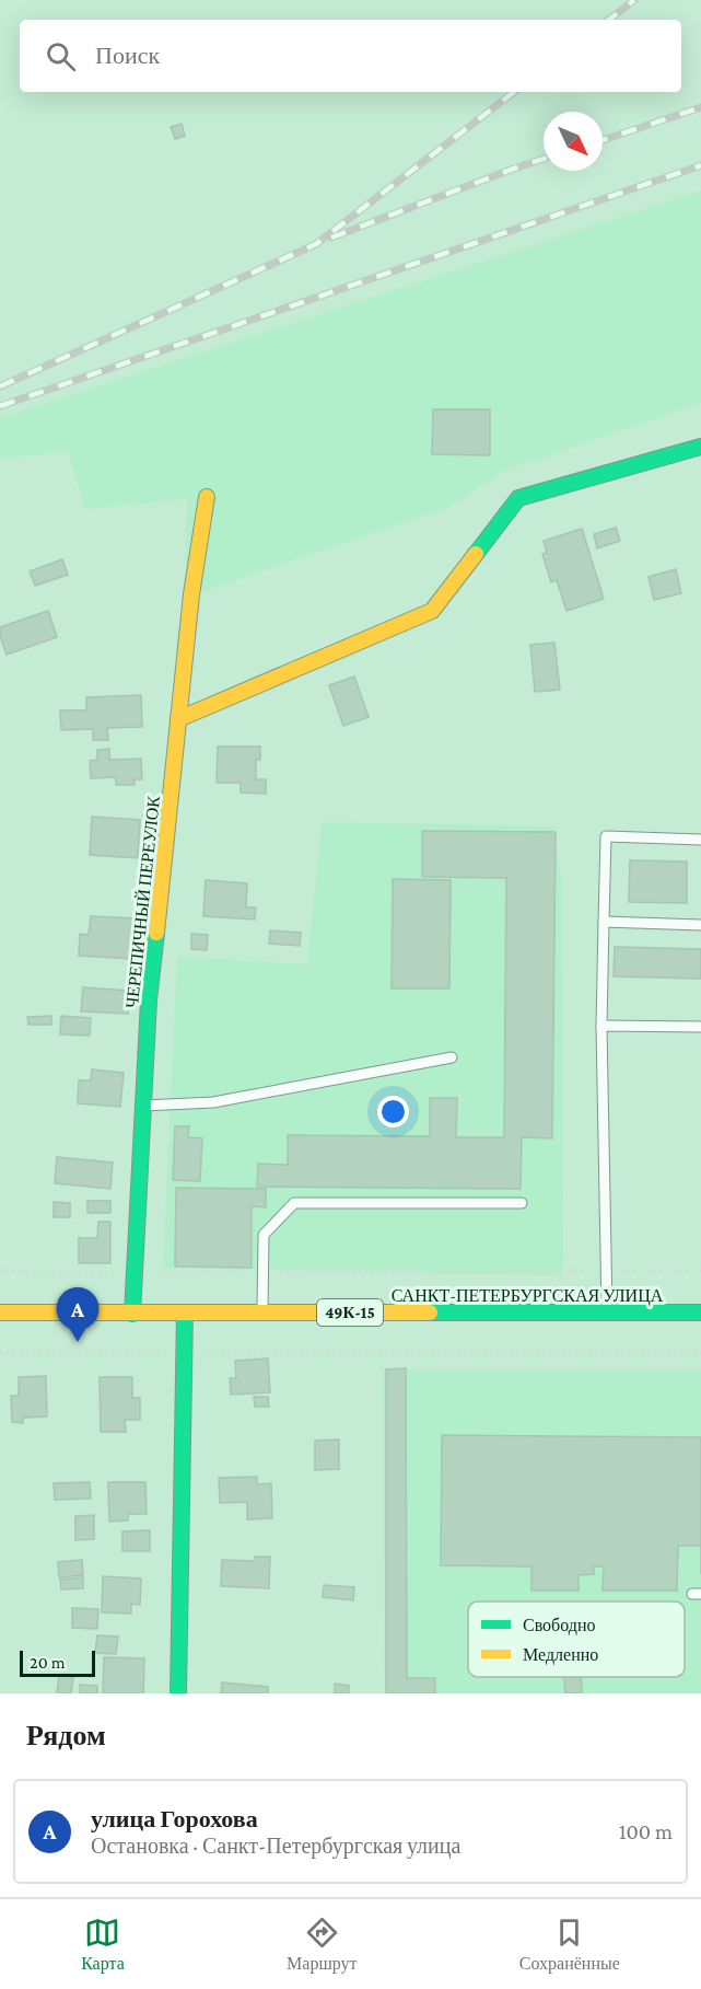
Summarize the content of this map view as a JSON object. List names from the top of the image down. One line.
{"streets":{"street":["ЧЕРЕПИЧНЫЙ ПЕРЕУЛОК","САНКТ-ПЕТЕРБУРГСКАЯ УЛИЦА","49К-15"]},"crossings":[["ЧЕРЕПИЧНЫЙ ПЕРЕУЛОК","САНКТ-ПЕТЕРБУРГСКАЯ УЛИЦА"]],"legend":["Свободно","Медленно"],"scale_bar":"20 m","north":"bottom right","page":{"search":"Поиск","pins":"A","scale":"20 m","heading":"Рядом","list":[{"mark":"A","name":"улица Горохова","note":"Остановка · Санкт-Петербургская улица","value":"100 m"}],"nav":["Карта","Маршрут","Сохранённые"]}}
